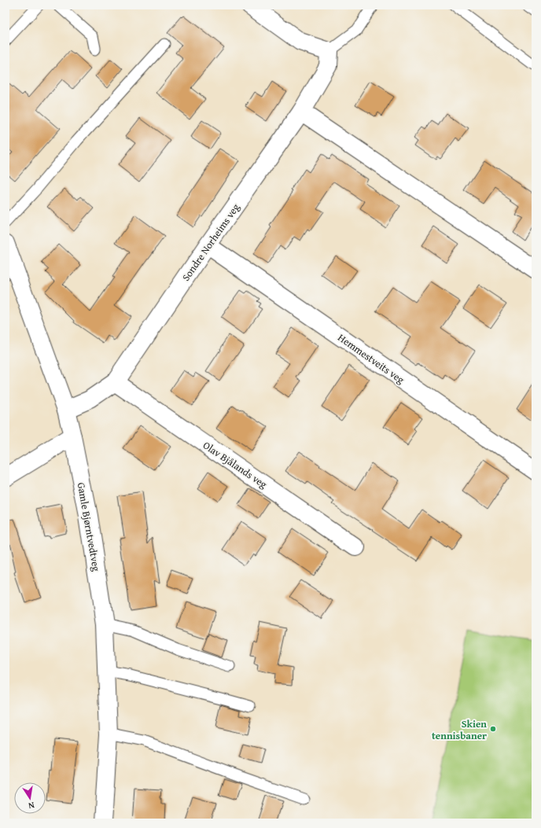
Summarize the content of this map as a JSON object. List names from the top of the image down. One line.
{"streets":{"street":["Sondre Norheims veg","Hemmestveits veg","Olav Bjålands veg","Gamle Bjørntvedtveg"]},"crossings":[["Sondre Norheims veg","Hemmestveits veg"],["Sondre Norheims veg","Olav Bjålands veg"],["Sondre Norheims veg","Gamle Bjørntvedtveg"]],"places":["Skien tennisbaner"],"north":"bottom"}
